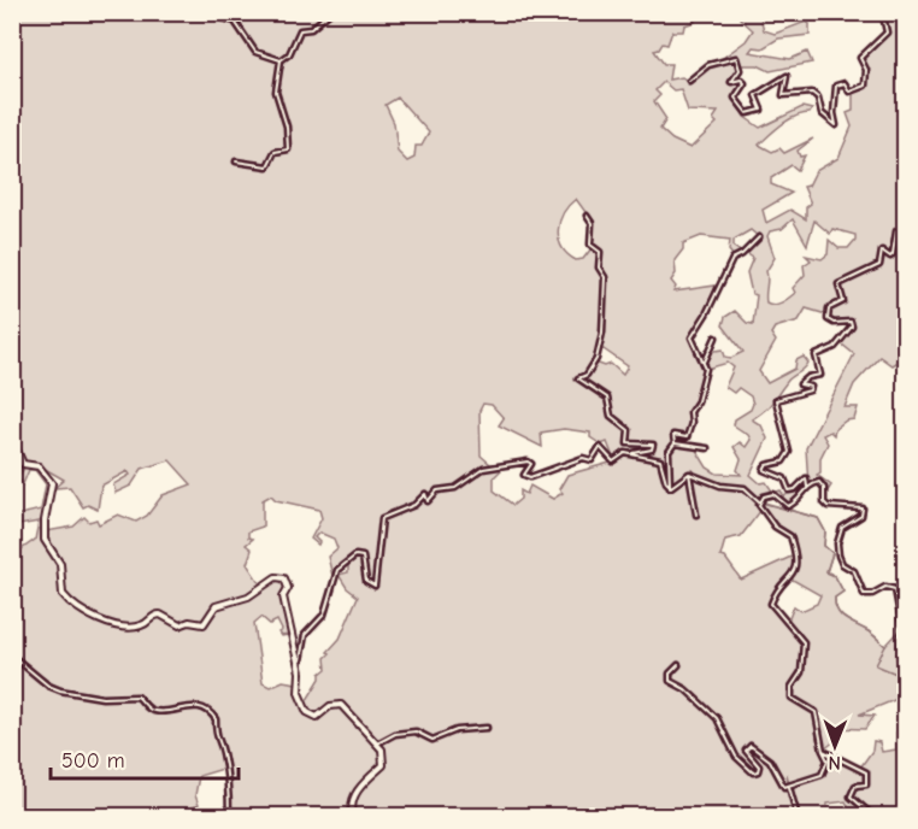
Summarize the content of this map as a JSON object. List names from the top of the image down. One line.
{"scale_bar":"500 m","north":"bottom"}
